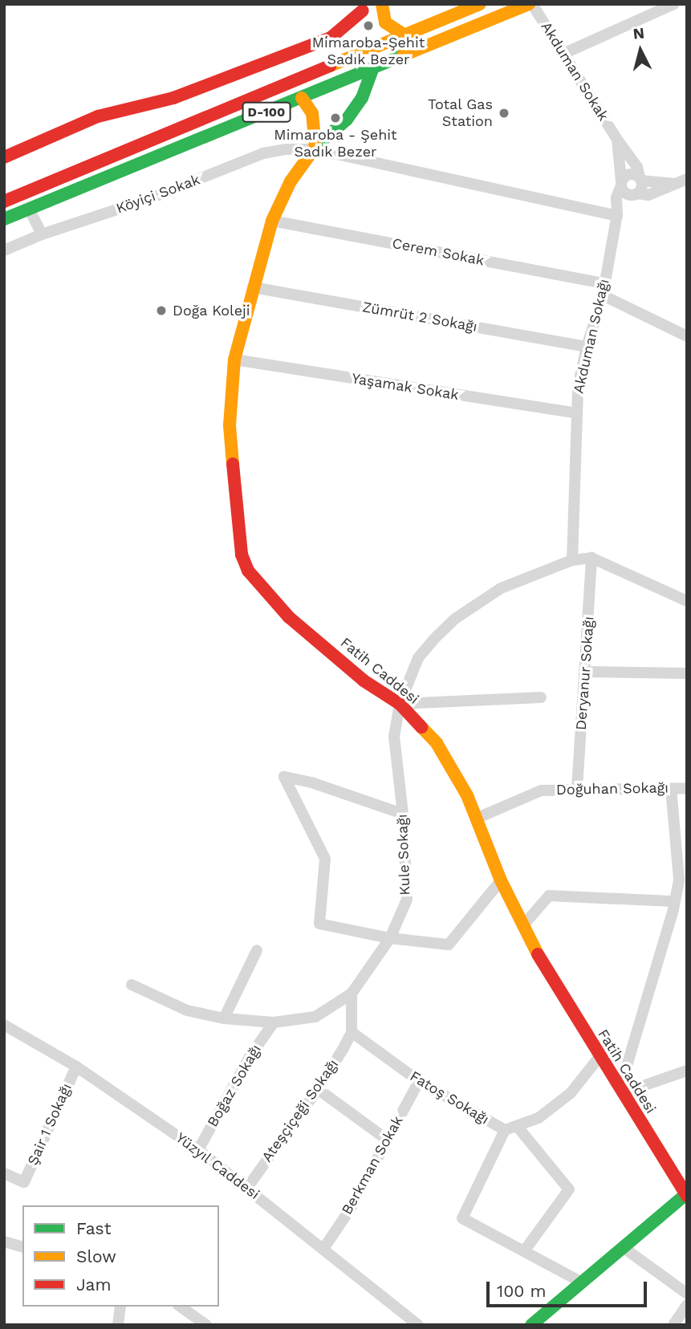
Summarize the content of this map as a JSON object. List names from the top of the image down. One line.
{"streets":{"main road":["D-100","Fatih Caddesi"],"street":["Akduman Sokak","Köyiçi Sokak","Cerem Sokak","Zümrüt 2 Sokağı","Akduman Sokağı","Yaşamak Sokak","Deryanur Sokağı","Doğuhan Sokağı","Kule Sokağı","Boğaz Sokağı","Fatoş Sokağı","Ateşçiçeği Sokağı","Şair 1 Sokağı","Berkman Sokak","Yüzyıl Caddesi"]},"crossings":[["Akduman Sokak","D-100"],["Akduman Sokak","Akduman Sokağı"],["D-100","Fatih Caddesi"],["Köyiçi Sokak","Akduman Sokağı"],["Köyiçi Sokak","Fatih Caddesi"],["Cerem Sokak","Akduman Sokağı"],["Cerem Sokak","Fatih Caddesi"],["Zümrüt 2 Sokağı","Akduman Sokağı"],["Zümrüt 2 Sokağı","Fatih Caddesi"],["Akduman Sokağı","Yaşamak Sokak"],["Akduman Sokağı","Kule Sokağı"],["Yaşamak Sokak","Fatih Caddesi"],["Fatih Caddesi","Doğuhan Sokağı"],["Fatih Caddesi","Kule Sokağı"],["Fatih Caddesi","Fatoş Sokağı"],["Deryanur Sokağı","Doğuhan Sokağı"],["Deryanur Sokağı","Kule Sokağı"],["Kule Sokağı","Boğaz Sokağı"],["Boğaz Sokağı","Yüzyıl Caddesi"],["Fatoş Sokağı","Ateşçiçeği Sokağı"],["Fatoş Sokağı","Berkman Sokak"],["Ateşçiçeği Sokağı","Yüzyıl Caddesi"],["Şair 1 Sokağı","Yüzyıl Caddesi"],["Berkman Sokak","Yüzyıl Caddesi"]],"places":["Mimaroba-Şehit Sadık Bezer","Total Gas Station","Mimaroba - Şehit Sadık Bezer","Doğa Koleji"],"legend":["Fast","Slow","Jam"],"scale_bar":"100 m","north":"top"}
